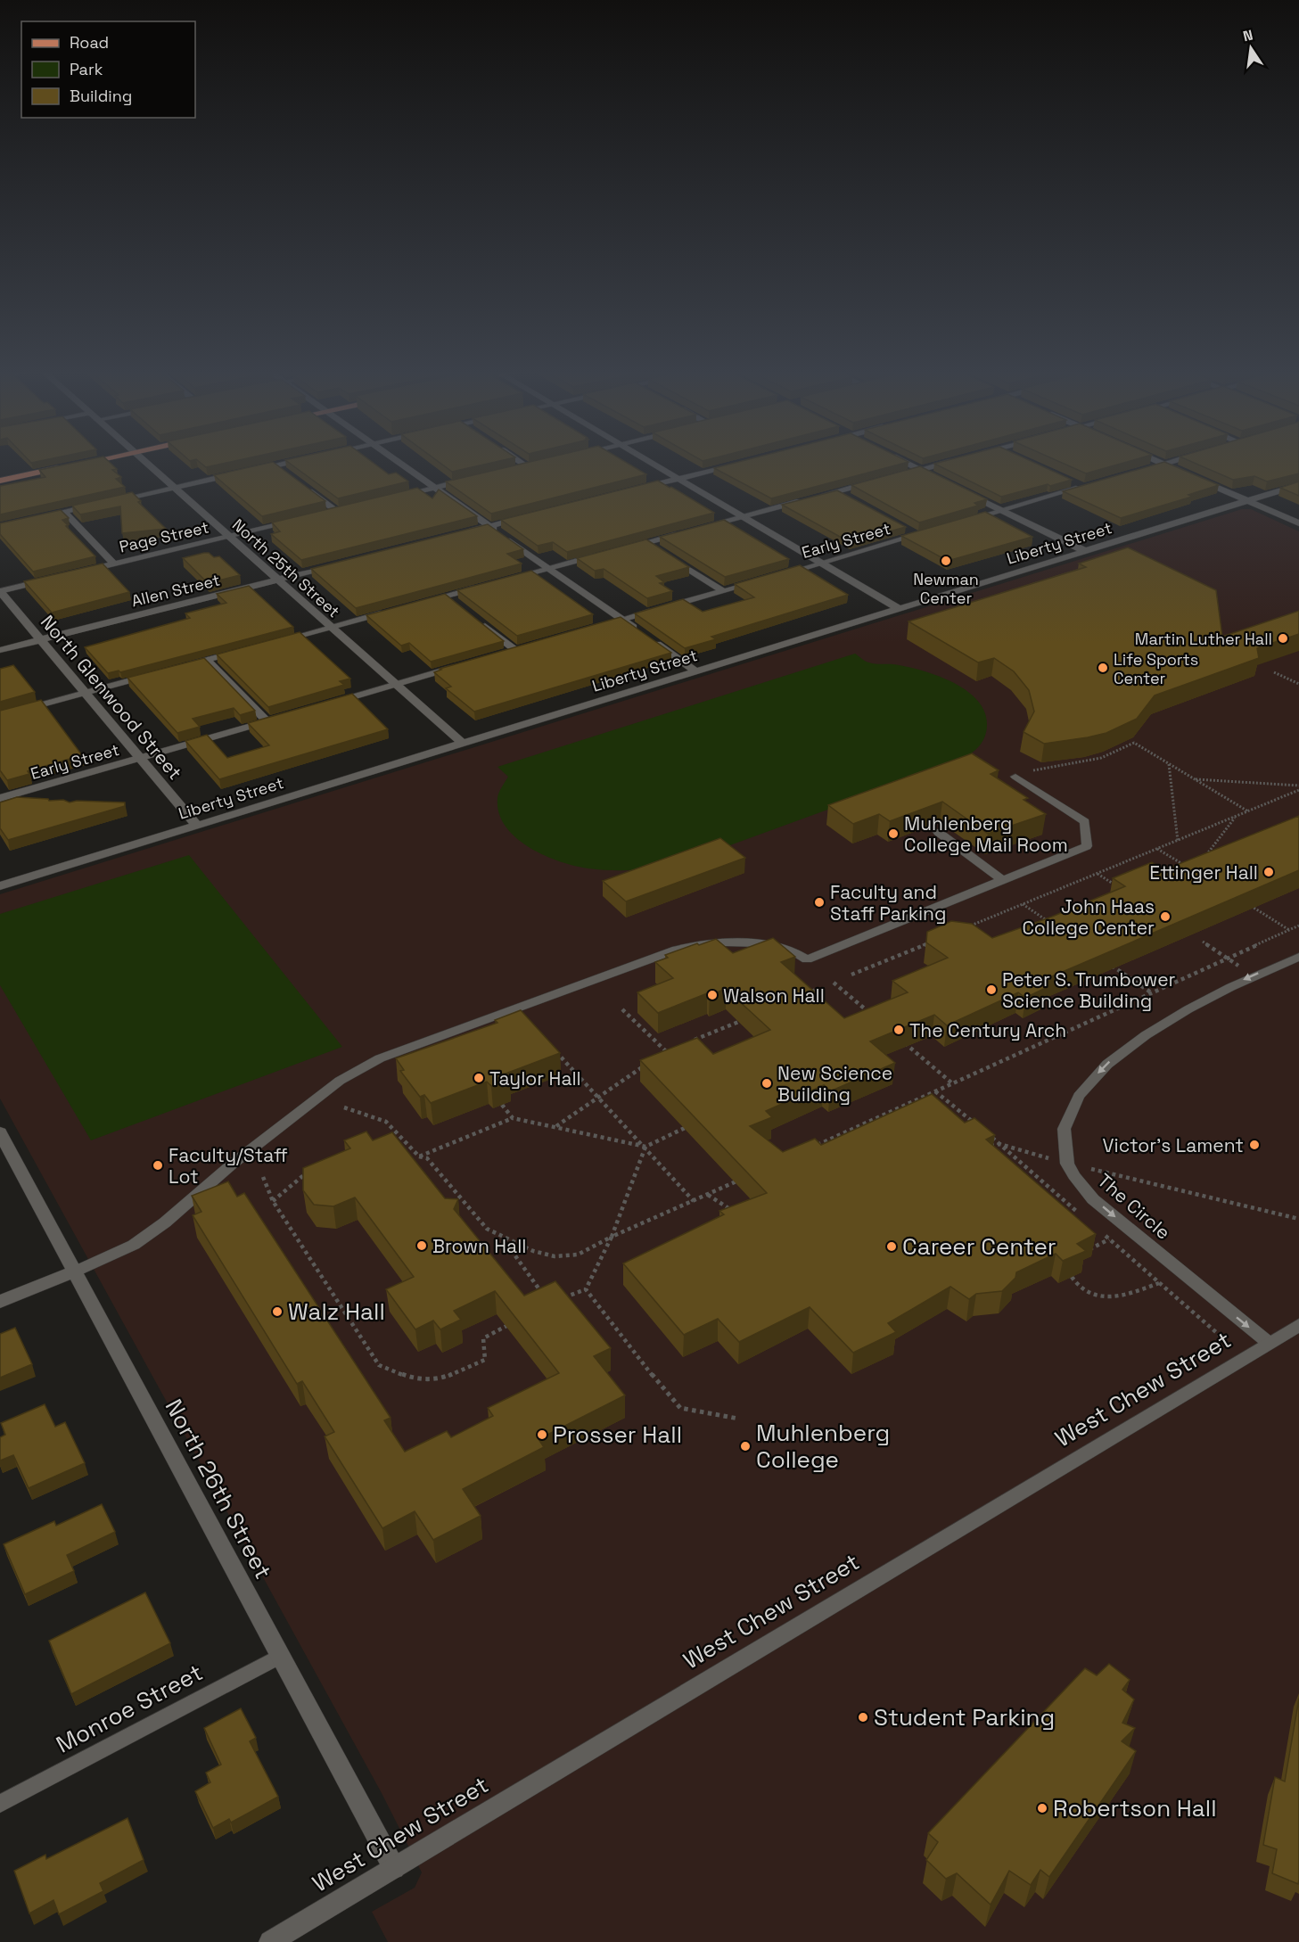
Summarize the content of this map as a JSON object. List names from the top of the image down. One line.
{"streets":{"street":["Liberty Street","North 25th Street","Allen Street","North Glenwood Street","West Chew Street","North 26th Street"],"lane":["Page Street","Early Street","The Circle","Monroe Street"]},"crossings":[["Page Street","North 25th Street"],["Early Street","North Glenwood Street"],["Liberty Street","North 25th Street"],["Liberty Street","North Glenwood Street"],["North 25th Street","Allen Street"],["Allen Street","North Glenwood Street"],["The Circle","West Chew Street"],["West Chew Street","North 26th Street"],["North 26th Street","Monroe Street"]],"places":["Newman Center","Martin Luther Hall","Life Sports Center","Muhlenberg College Mail Room","Ettinger Hall","Faculty and Staff Parking","John Haas College Center","Peter S. Trumbower Science Building","Walson Hall","The Century Arch","Taylor Hall","New Science Building","Victor's Lament","Faculty/Staff Lot","Brown Hall","Career Center","Walz Hall","Prosser Hall","Muhlenberg College","Student Parking","Robertson Hall"],"legend":["Road","Park","Building"],"north":"top"}
